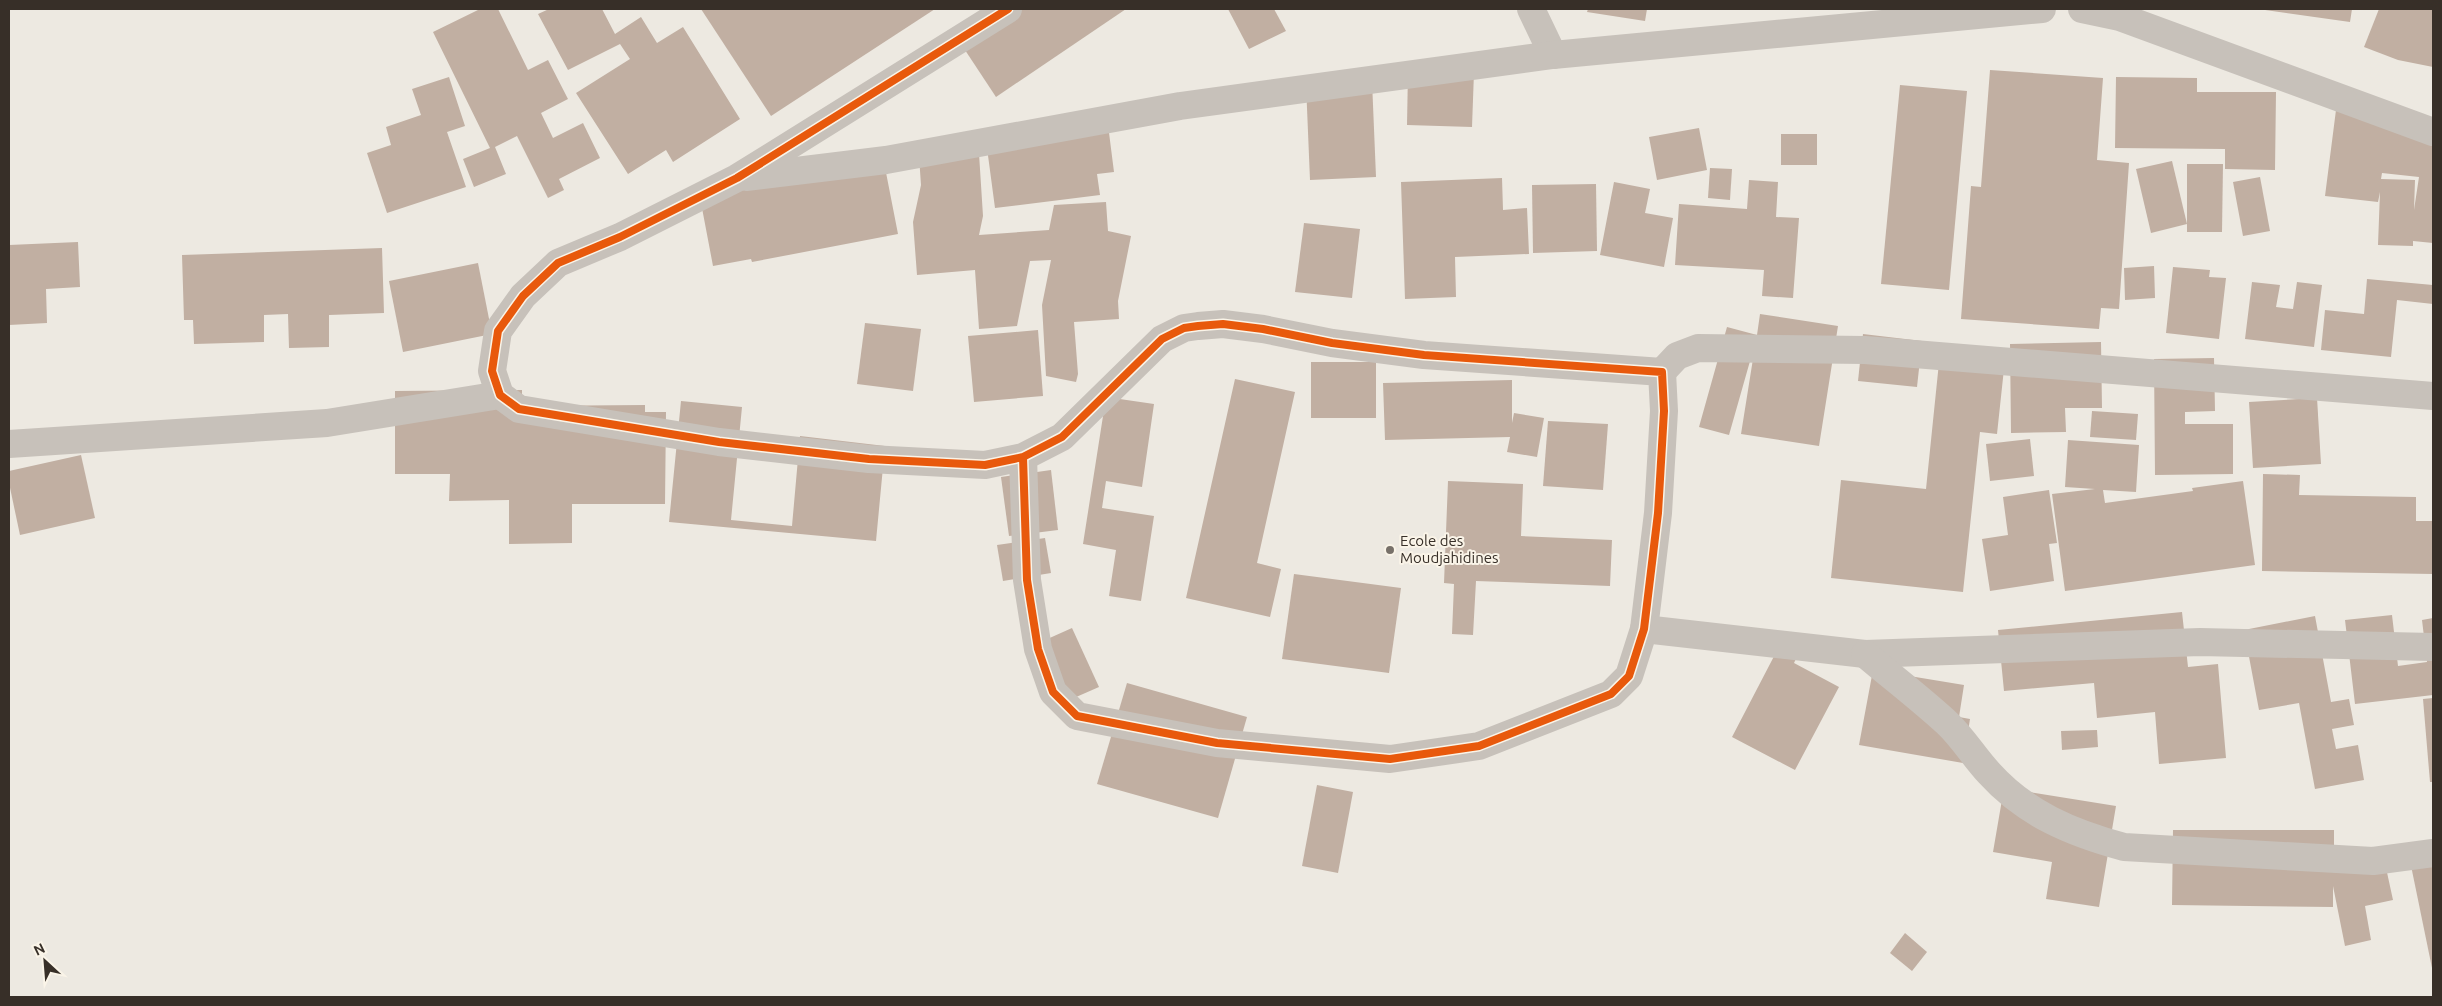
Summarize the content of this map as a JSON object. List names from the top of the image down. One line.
{"places":["Ecole des Moudjahidines"],"north":"top left"}
